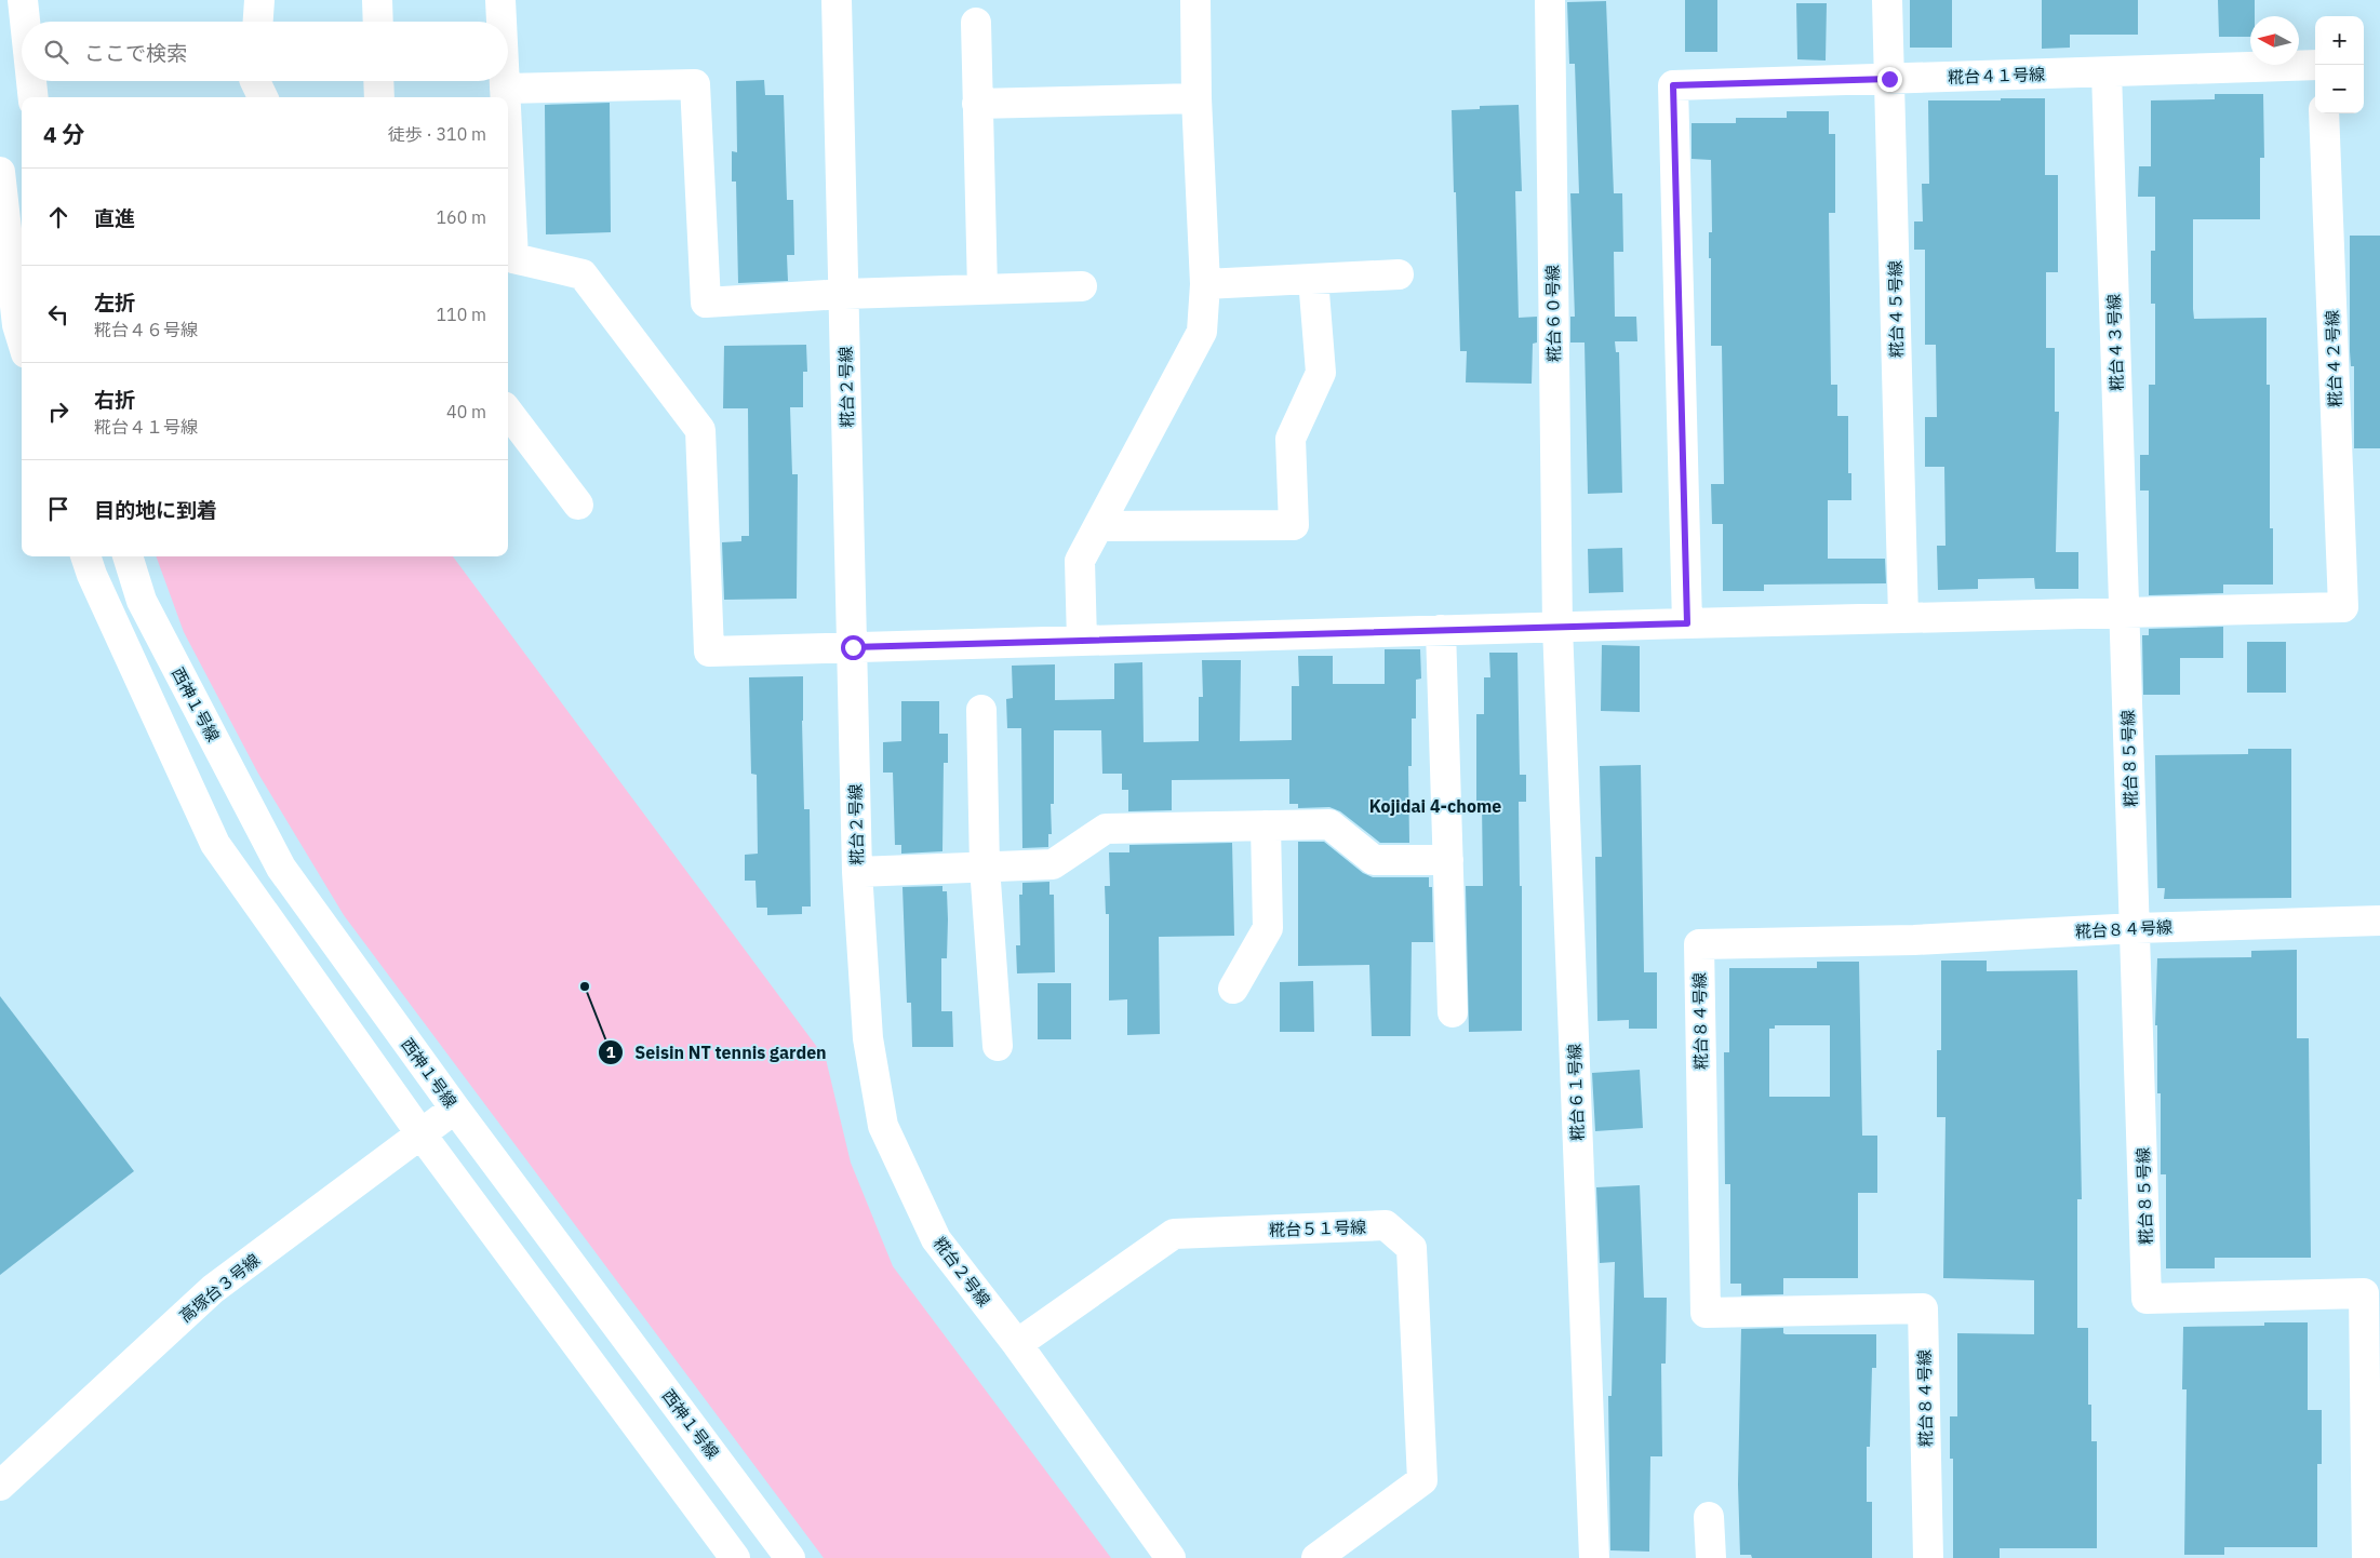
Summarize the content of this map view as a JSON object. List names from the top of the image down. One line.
{"streets":{"street":["糀台４１号線","糀台４５号線","糀台６０号線","糀台４３号線","糀台４２号線","糀台２号線","西神１号線","糀台８５号線","糀台８４号線","糀台６１号線","糀台５１号線","高塚台３号線"]},"crossings":[["糀台４１号線","糀台４５号線"],["糀台４１号線","糀台４３号線"],["糀台６０号線","糀台６１号線"],["糀台４３号線","糀台４２号線"],["糀台４３号線","糀台８５号線"],["糀台４２号線","糀台８５号線"],["糀台２号線","糀台５１号線"],["西神１号線","高塚台３号線"],["糀台８５号線","糀台８４号線"]],"districts":["Kojidai 4-chome"],"places":["Seisin NT tennis garden"],"north":"left","page":{"map_buttons":["+","−"],"search":"ここで検索","heading":["4 分","徒歩 · 310 m"],"list":[["直進","160 m"],["左折","糀台４６号線","110 m"],["右折","糀台４１号線","40 m"],"目的地に到着"]}}
